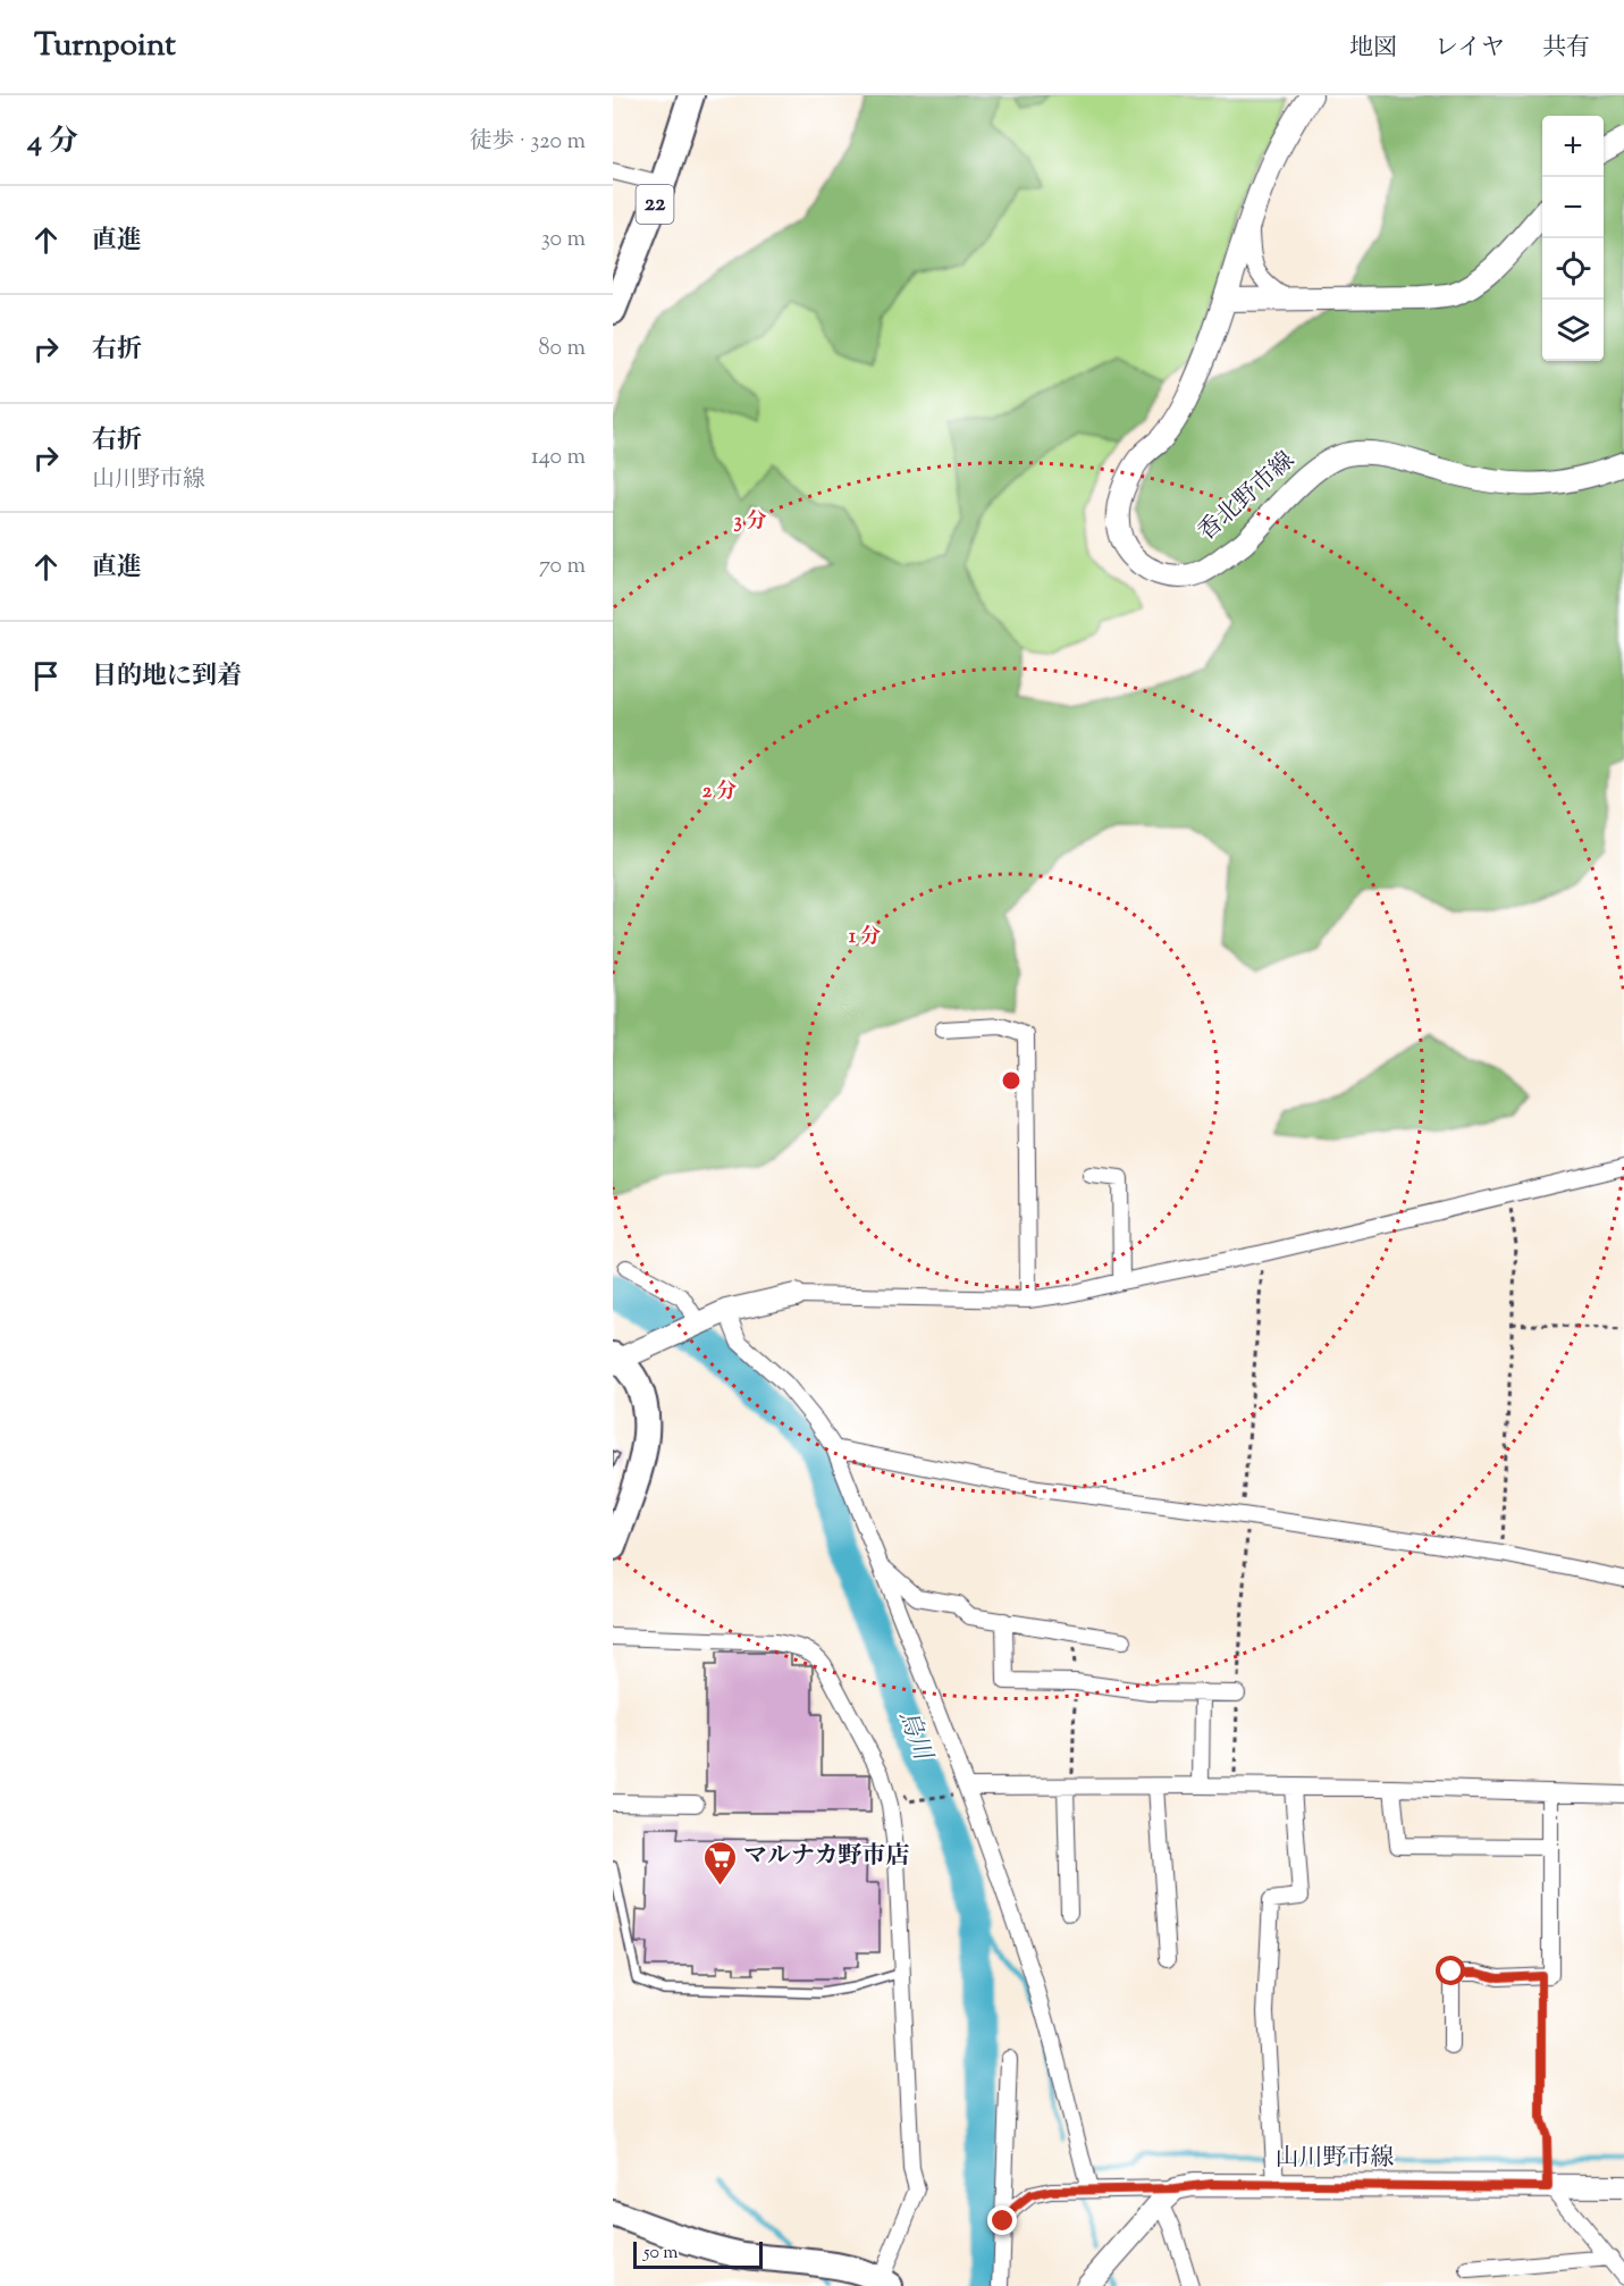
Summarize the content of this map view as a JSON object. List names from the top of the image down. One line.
{"streets":{"main road":["22","香北野市線","山川野市線"]},"water":["烏川"],"places":{"supermarket":["マルナカ野市店"]},"scale_bar":"50 m","page":{"header":"Turnpoint","nav":["地図","レイヤ","共有"],"heading":["4 分","徒歩 · 320 m"],"map_buttons":["+","−"],"list":[["直進","30 m"],["右折","80 m"],["右折","山川野市線","140 m"],["直進","70 m"],"目的地に到着"],"scale":"50 m"},"rings":["3 分","2 分","1 分"]}
